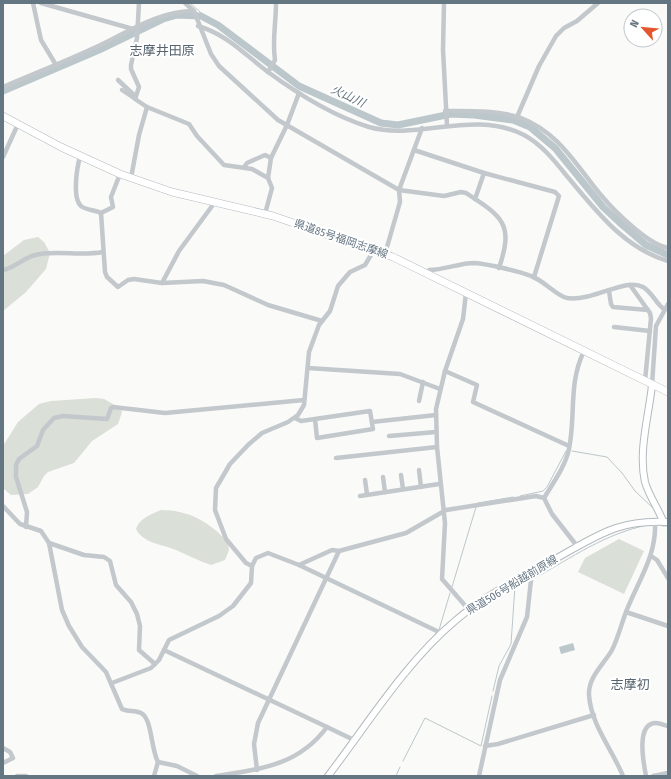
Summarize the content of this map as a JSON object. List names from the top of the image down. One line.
{"streets":{"main road":["県道85号福岡志摩線","県道506号船越前原線"]},"districts":["志摩井田原","志摩初"],"water":["火山川"],"north":"top left"}
